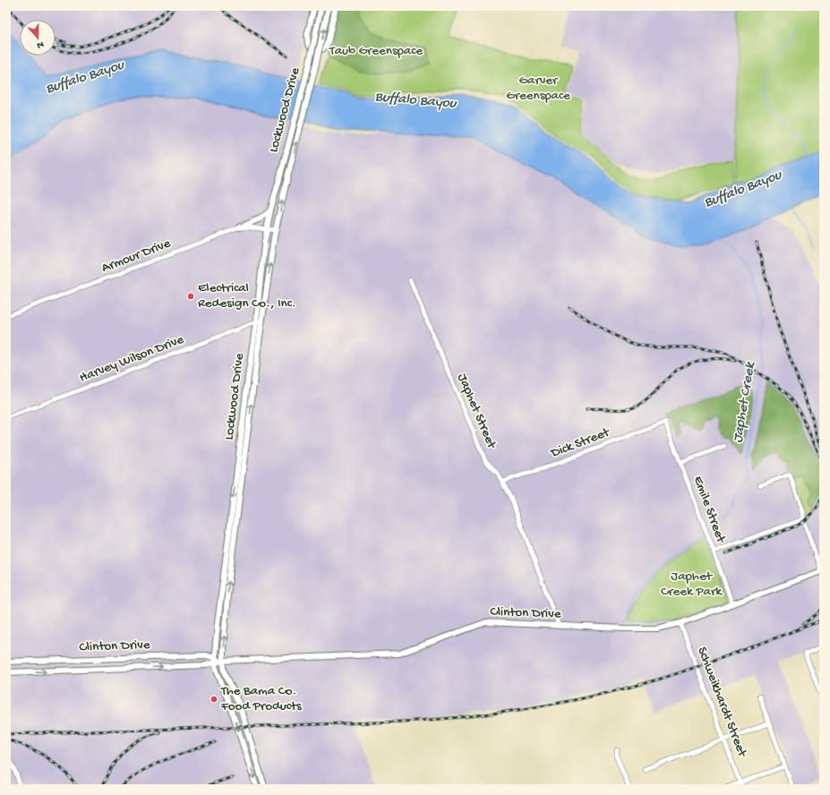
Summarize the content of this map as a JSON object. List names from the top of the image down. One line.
{"streets":{"main road":["Lockwood Drive","Clinton Drive"],"street":["Armour Drive","Harvey Wilson Drive","Japhet Street","Dick Street","Emile Street","Schweikhardt Street"]},"crossings":[["Lockwood Drive","Armour Drive"],["Lockwood Drive","Harvey Wilson Drive"],["Lockwood Drive","Clinton Drive"],["Japhet Street","Dick Street"],["Japhet Street","Clinton Drive"],["Dick Street","Emile Street"],["Emile Street","Clinton Drive"],["Clinton Drive","Schweikhardt Street"]],"water":["Buffalo Bayou","Japhet Creek"],"parks":["Taub Greenspace","Garver Greenspace","Japhet Creek Park"],"places":["Electrical Redesign Co., Inc.","The Bama Co. Food Products"],"north":"bottom"}
